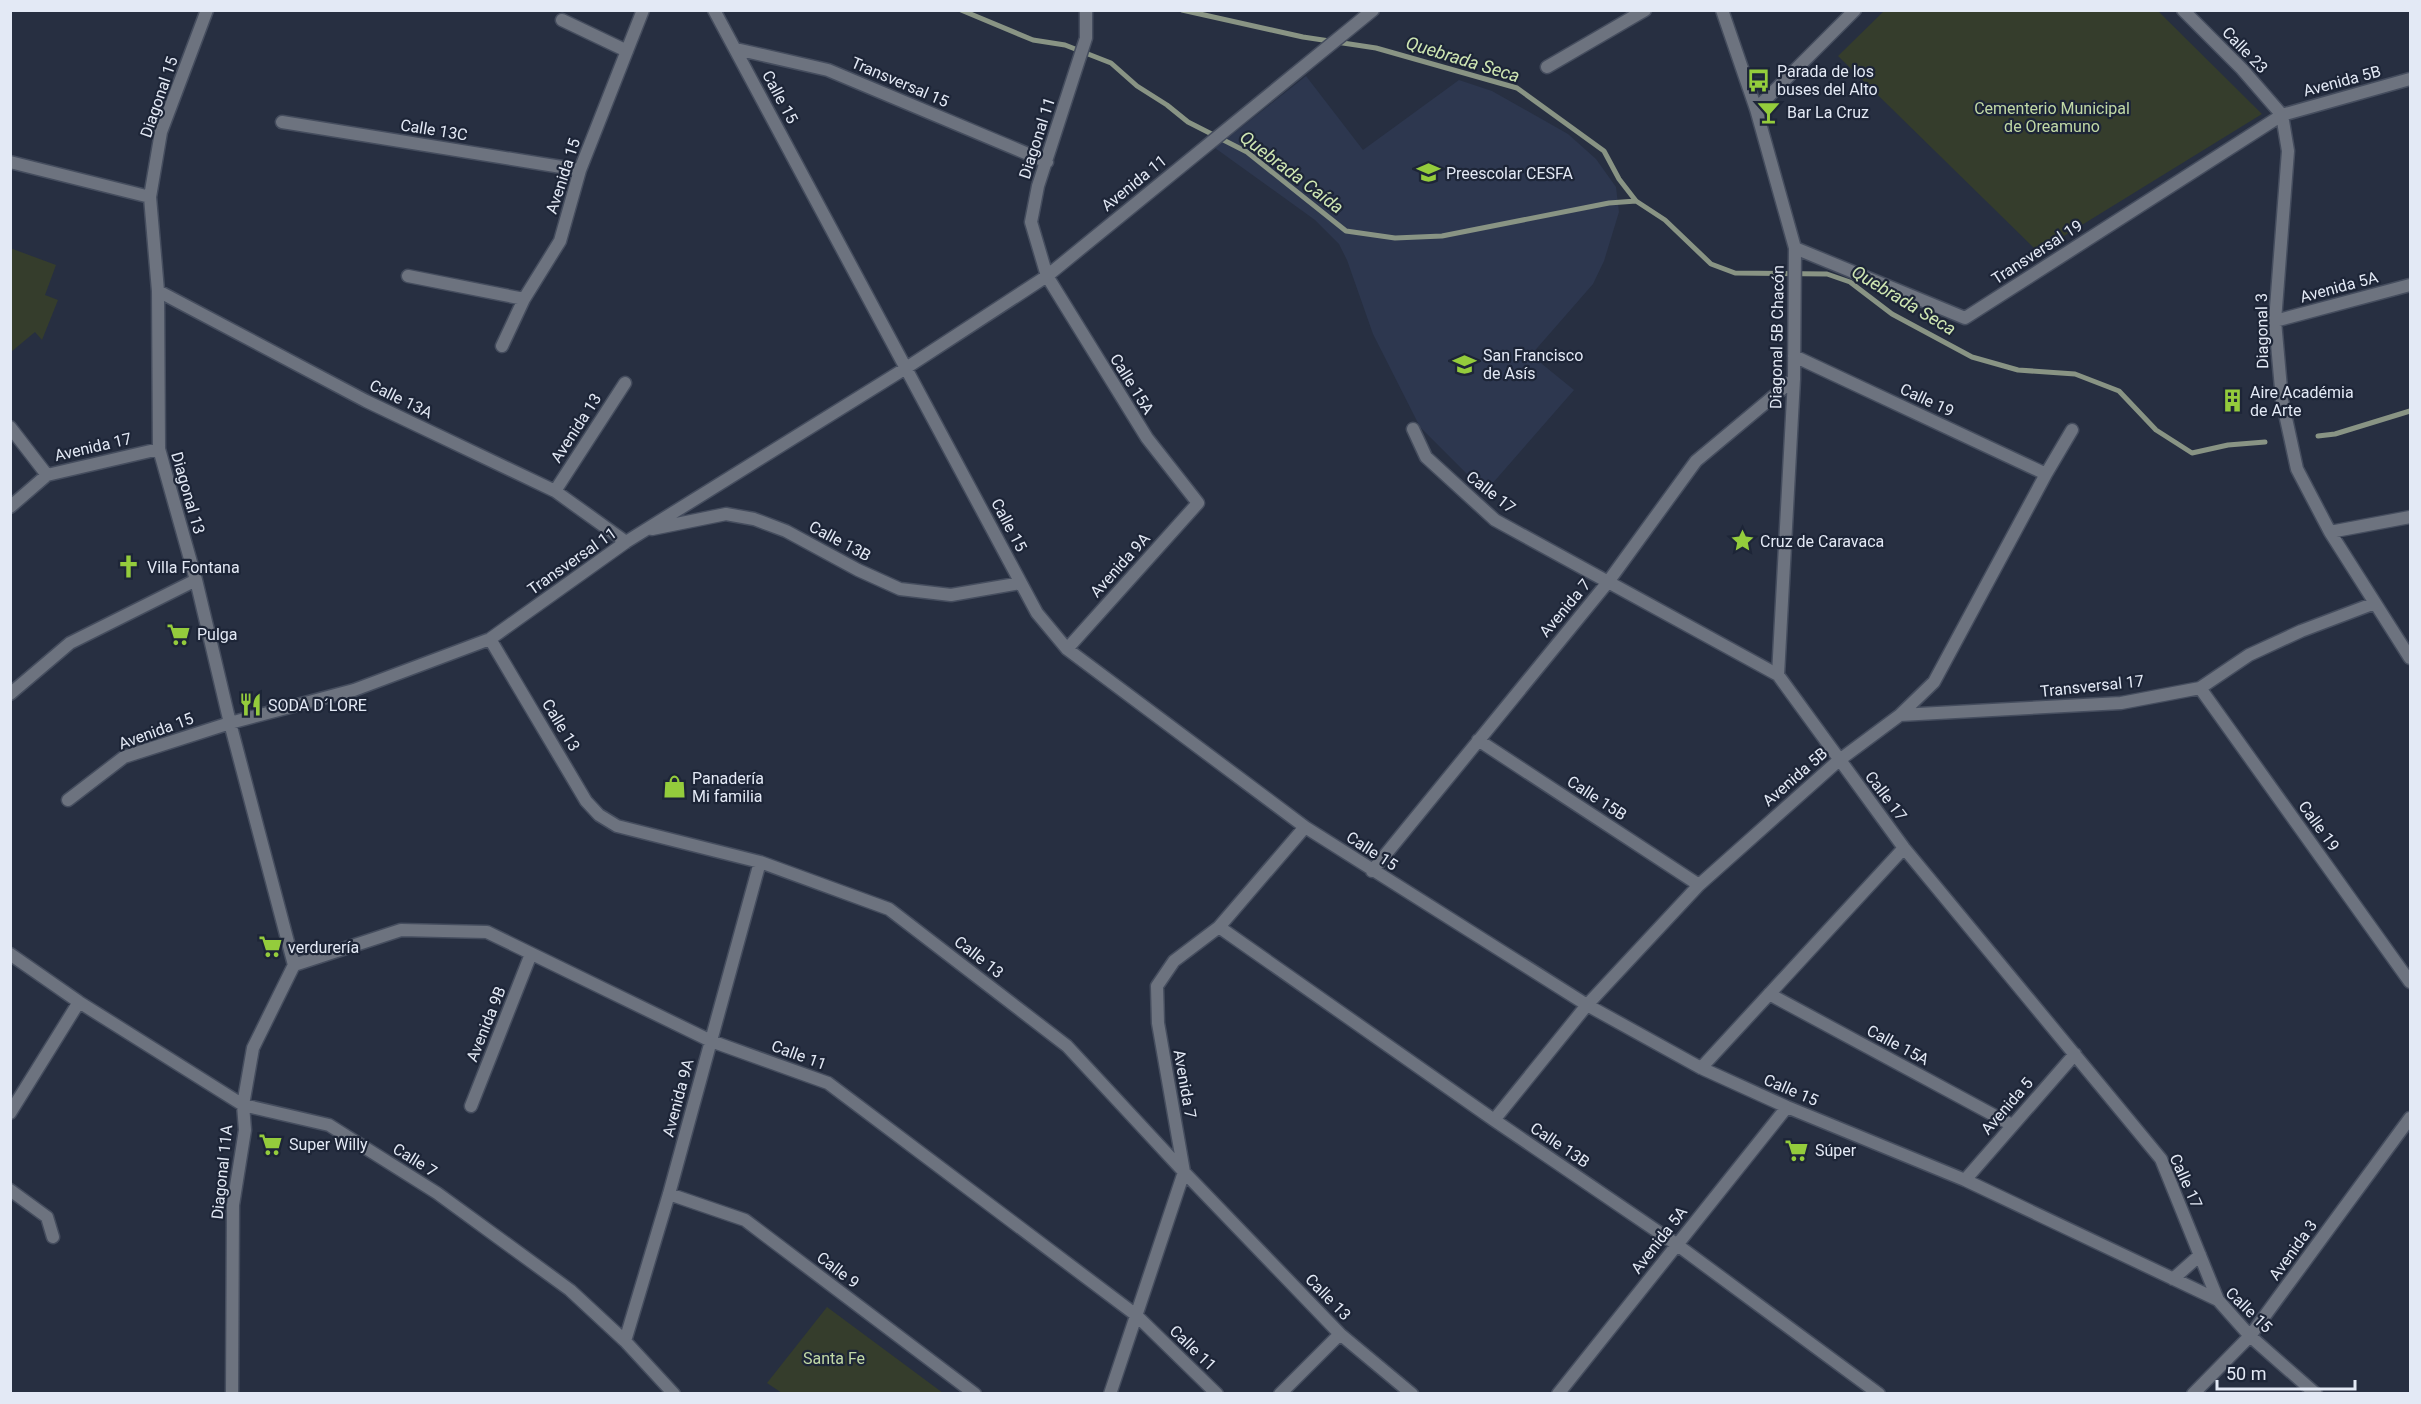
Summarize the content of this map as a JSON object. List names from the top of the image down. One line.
{"streets":{"street":["Calle 23","Avenida 5B","Transversal 15","Diagonal 15","Calle 15","Calle 13C","Diagonal 11","Avenida 15","Avenida 11","Transversal 19","Avenida 5A","Diagonal 3","Diagonal 5B Chacón","Calle 15A","Calle 13A","Calle 19","Avenida 13","Avenida 17","Calle 17","Diagonal 13","Calle 13B","Transversal 11","Avenida 9A","Avenida 7","Transversal 17","Calle 13","Calle 15B","Avenida 9B","Calle 11","Avenida 5","Calle 7","Diagonal 11A","Avenida 3","Calle 9"]},"crossings":[["Calle 23","Avenida 5B"],["Calle 23","Transversal 19"],["Calle 23","Diagonal 3"],["Avenida 5B","Calle 15"],["Avenida 5B","Transversal 19"],["Avenida 5B","Diagonal 3"],["Avenida 5B","Calle 19"],["Avenida 5B","Calle 17"],["Avenida 5B","Calle 13B"],["Avenida 5B","Transversal 17"],["Avenida 5B","Calle 15B"],["Transversal 15","Calle 15"],["Transversal 15","Diagonal 11"],["Diagonal 15","Diagonal 13"],["Calle 15","Avenida 11"],["Calle 15","Avenida 5A"],["Calle 15","Calle 17"],["Calle 15","Calle 13B"],["Calle 15","Transversal 11"],["Calle 15","Avenida 9A"],["Calle 15","Avenida 7"],["Calle 15","Avenida 5"],["Calle 15","Avenida 3"],["Calle 13C","Avenida 15"],["Diagonal 11","Avenida 11"],["Diagonal 11","Calle 15A"],["Avenida 15","Diagonal 13"],["Avenida 15","Transversal 11"],["Avenida 11","Calle 15A"],["Avenida 11","Transversal 11"],["Transversal 19","Diagonal 3"],["Transversal 19","Diagonal 5B Chacón"],["Avenida 5A","Diagonal 3"],["Avenida 5A","Calle 13B"],["Diagonal 3","Transversal 17"],["Diagonal 5B Chacón","Calle 19"],["Diagonal 5B Chacón","Calle 17"],["Diagonal 5B Chacón","Avenida 7"],["Calle 15A","Avenida 9A"],["Calle 15A","Avenida 5"],["Calle 13A","Avenida 13"],["Calle 13A","Diagonal 13"],["Calle 13A","Transversal 11"],["Calle 19","Transversal 17"],["Avenida 17","Diagonal 13"],["Calle 17","Avenida 7"],["Calle 17","Avenida 5"],["Diagonal 13","Transversal 11"],["Diagonal 13","Calle 11"],["Diagonal 13","Diagonal 11A"],["Calle 13B","Transversal 11"],["Calle 13B","Avenida 7"],["Transversal 11","Calle 13"],["Avenida 9A","Calle 13"],["Avenida 9A","Calle 11"],["Avenida 9A","Calle 7"],["Avenida 9A","Calle 9"],["Avenida 7","Calle 13"],["Avenida 7","Calle 15B"],["Avenida 7","Calle 11"],["Avenida 9B","Calle 11"],["Calle 11","Diagonal 11A"],["Calle 7","Diagonal 11A"]],"water":["Quebrada Seca","Quebrada Caída"],"parks":["Cementerio Municipal de Oreamuno","Santa Fe"],"places":{"bus stop":["Parada de los buses del Alto"],"bar":["Bar La Cruz"],"school or university":["Preescolar CESFA","San Francisco de Asís"],"building":["Aire Académia de Arte"],"place":["Cruz de Caravaca"],"church":["Villa Fontana"],"supermarket":["Pulga","verdurería","Super Willy","Súper"],"restaurant":["SODA D´LORE"],"shop":["Panadería Mi familia"]},"scale_bar":"50 m"}
